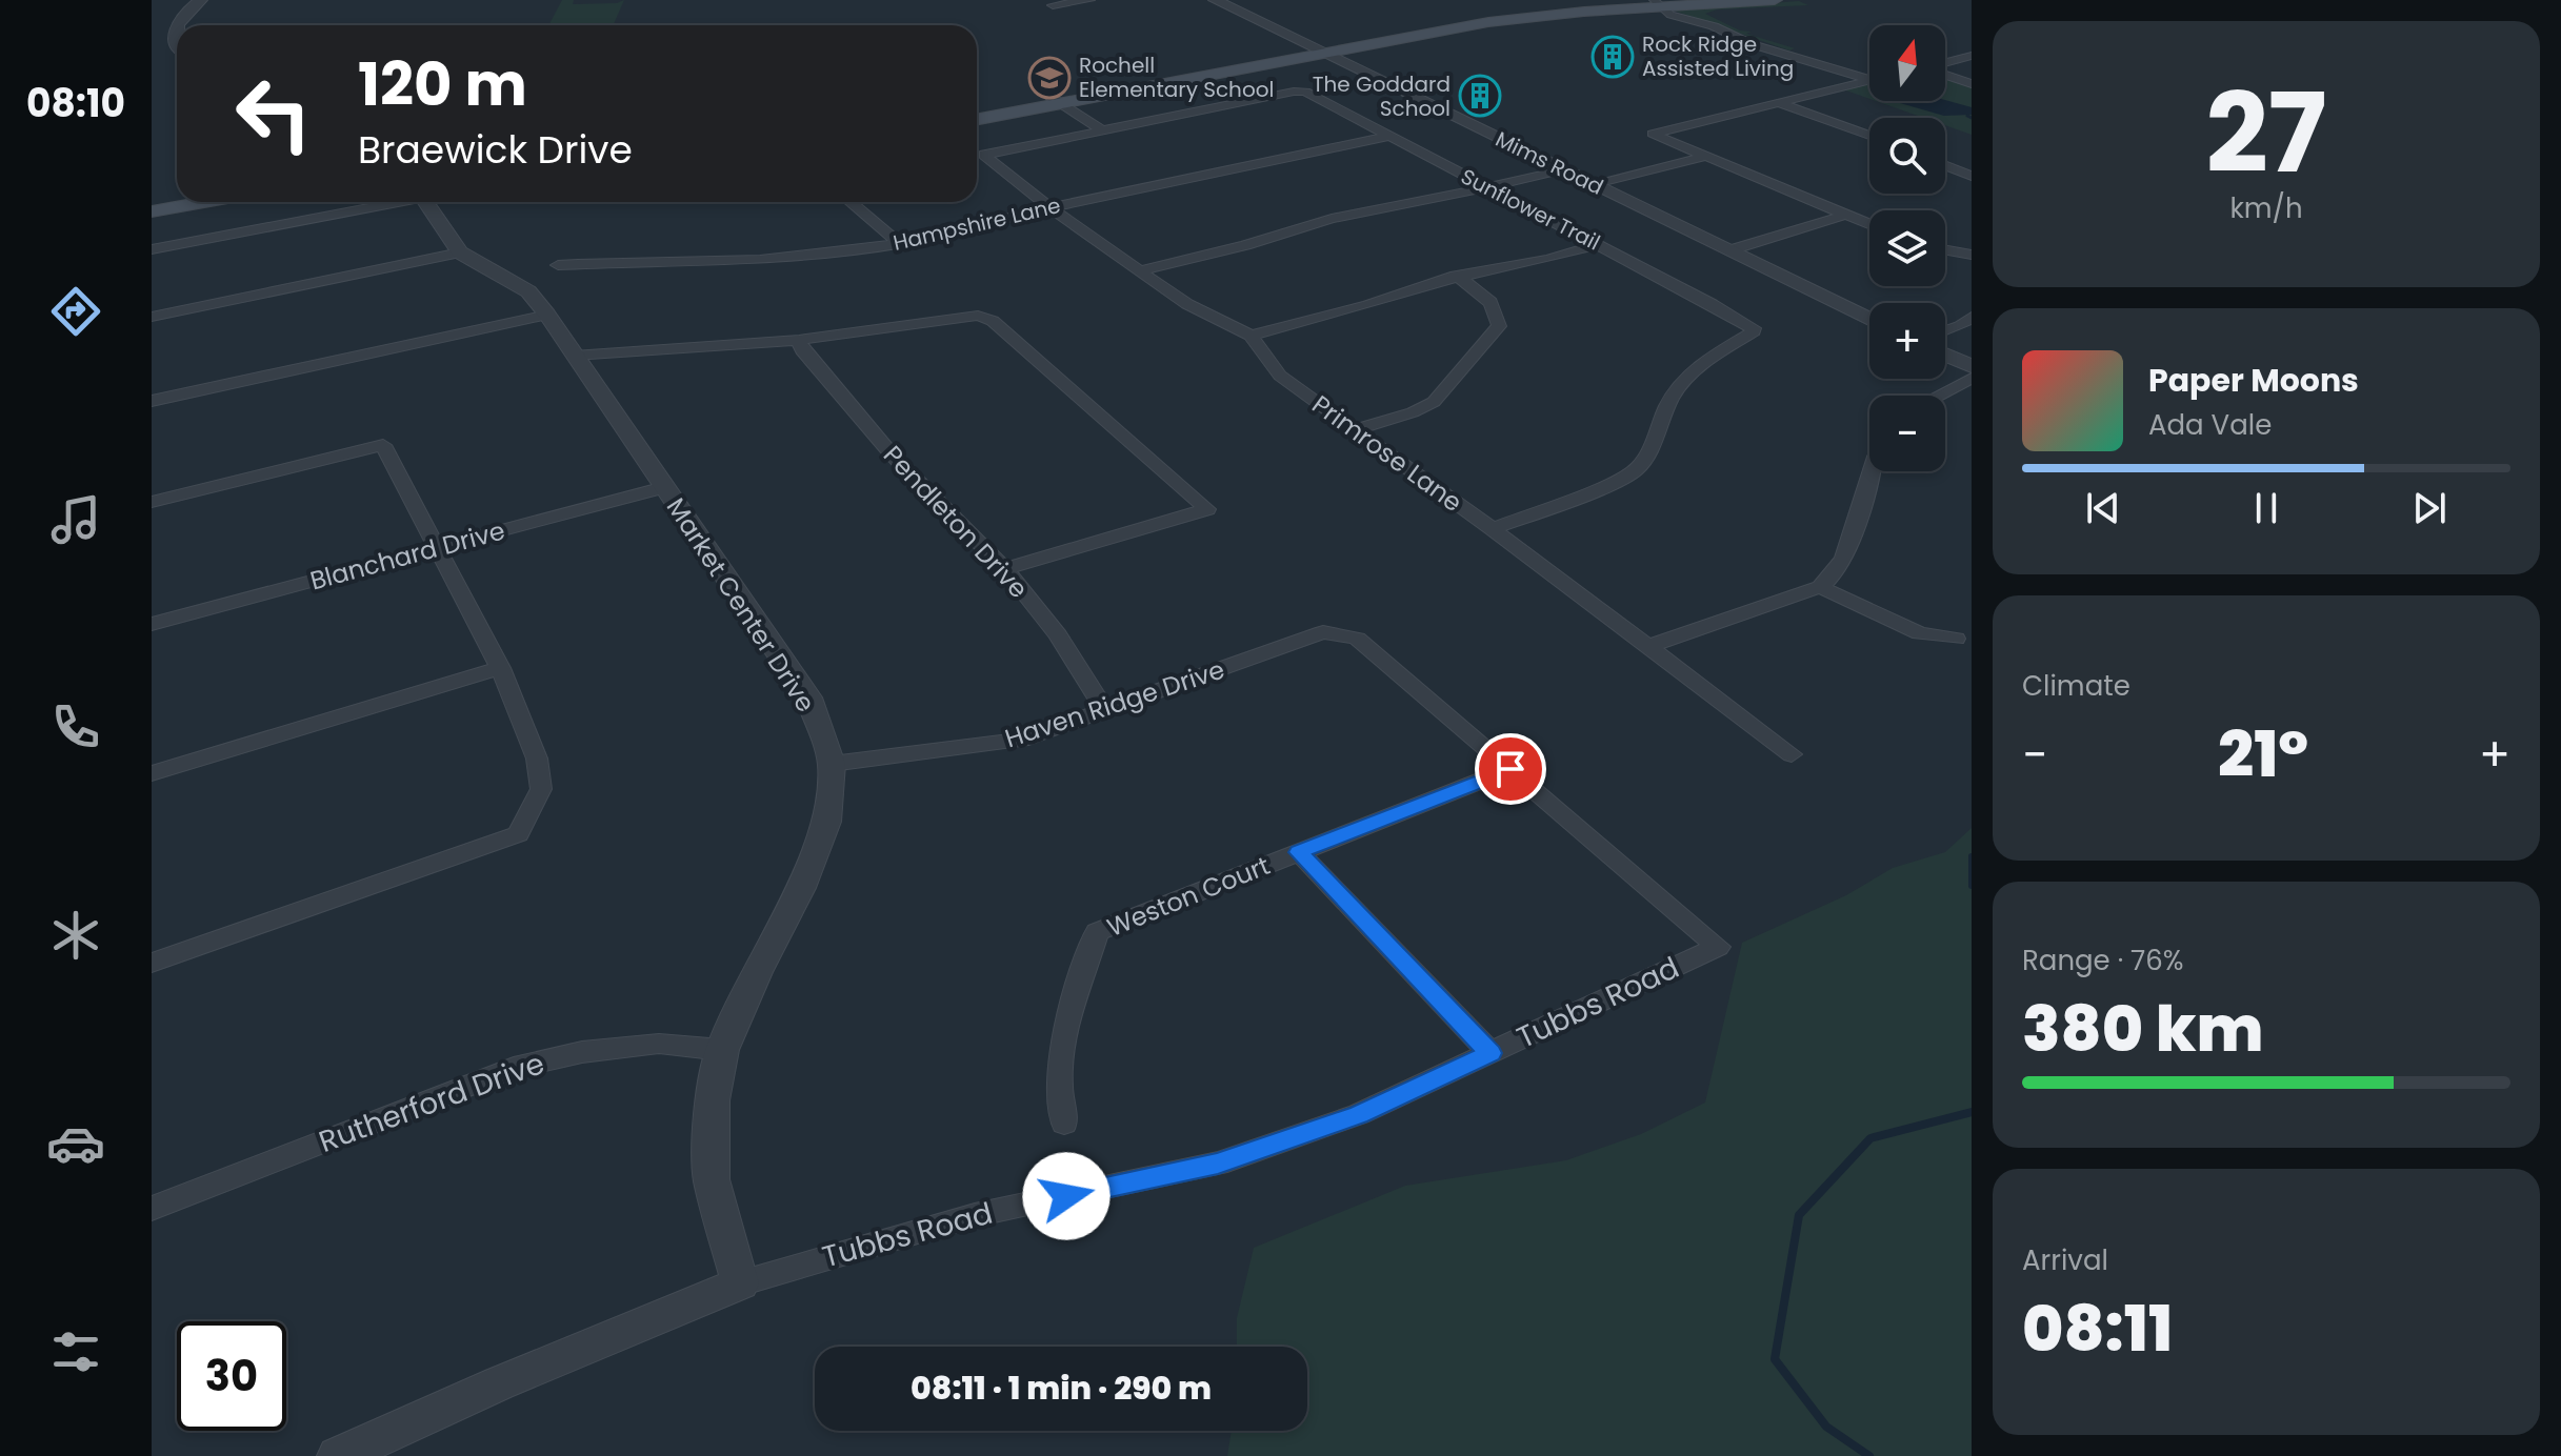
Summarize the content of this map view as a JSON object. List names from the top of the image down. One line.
{"streets":{"street":["Mims Road","Sunflower Trail","Hampshire Lane","Primrose Lane","Pendleton Drive","Blanchard Drive","Market Center Drive","Haven Ridge Drive","Weston Court","Tubbs Road","Rutherford Drive"]},"crossings":[["Sunflower Trail","Hampshire Lane"],["Sunflower Trail","Primrose Lane"],["Hampshire Lane","Primrose Lane"],["Pendleton Drive","Haven Ridge Drive"],["Blanchard Drive","Market Center Drive"],["Market Center Drive","Haven Ridge Drive"],["Market Center Drive","Tubbs Road"],["Market Center Drive","Rutherford Drive"],["Haven Ridge Drive","Weston Court"],["Haven Ridge Drive","Tubbs Road"],["Weston Court","Tubbs Road"]],"places":{"building":["Rock Ridge Assisted Living","The Goddard School"],"school or university":["Rochell Elementary School"]},"north":"top","page":{"tabs":"08:10","tile":[["27","km/h"],"Climate",["Range · 76%","380 km"],["Arrival","08:11"]],"map_buttons":["+","−"],"turn":["120 m","Braewick Drive"],"song":["Paper Moons","Ada Vale"],"heat":["−","21°","+"],"limit":"30","trip":"08:11 · 1 min · 290 m"}}
